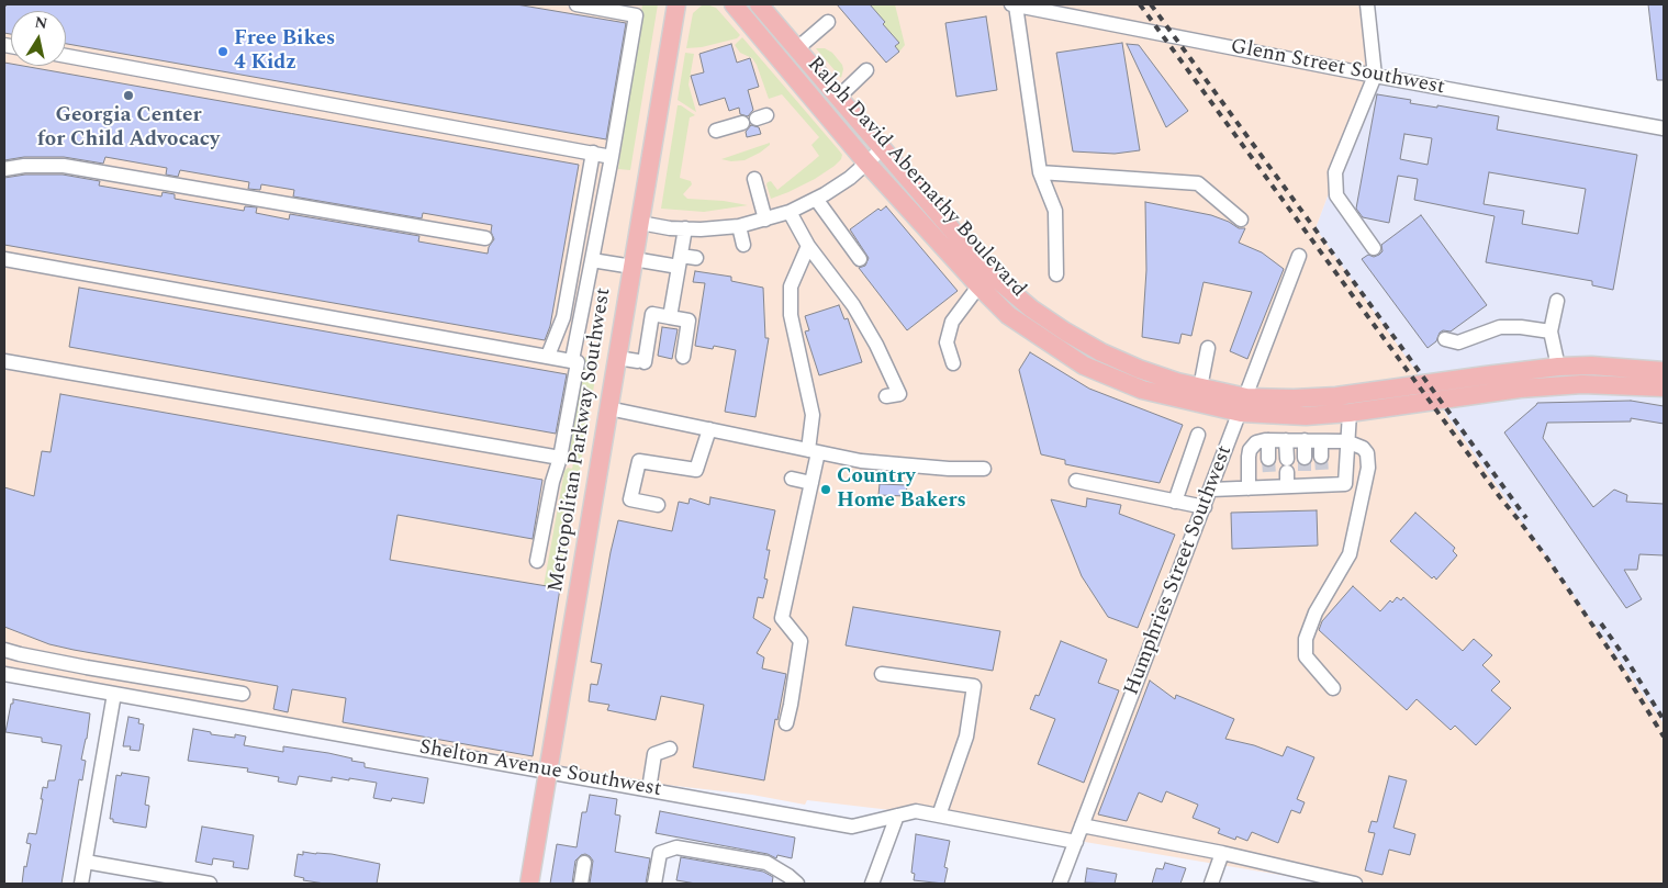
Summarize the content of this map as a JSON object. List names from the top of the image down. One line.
{"streets":{"main road":["Ralph David Abernathy Boulevard","Metropolitan Parkway Southwest"],"street":["Glenn Street Southwest","Humphries Street Southwest","Shelton Avenue Southwest"]},"crossings":[["Ralph David Abernathy Boulevard","Humphries Street Southwest"],["Metropolitan Parkway Southwest","Shelton Avenue Southwest"],["Humphries Street Southwest","Shelton Avenue Southwest"]],"places":["Free Bikes 4 Kidz","Georgia Center for Child Advocacy","Country Home Bakers"],"north":"top"}
